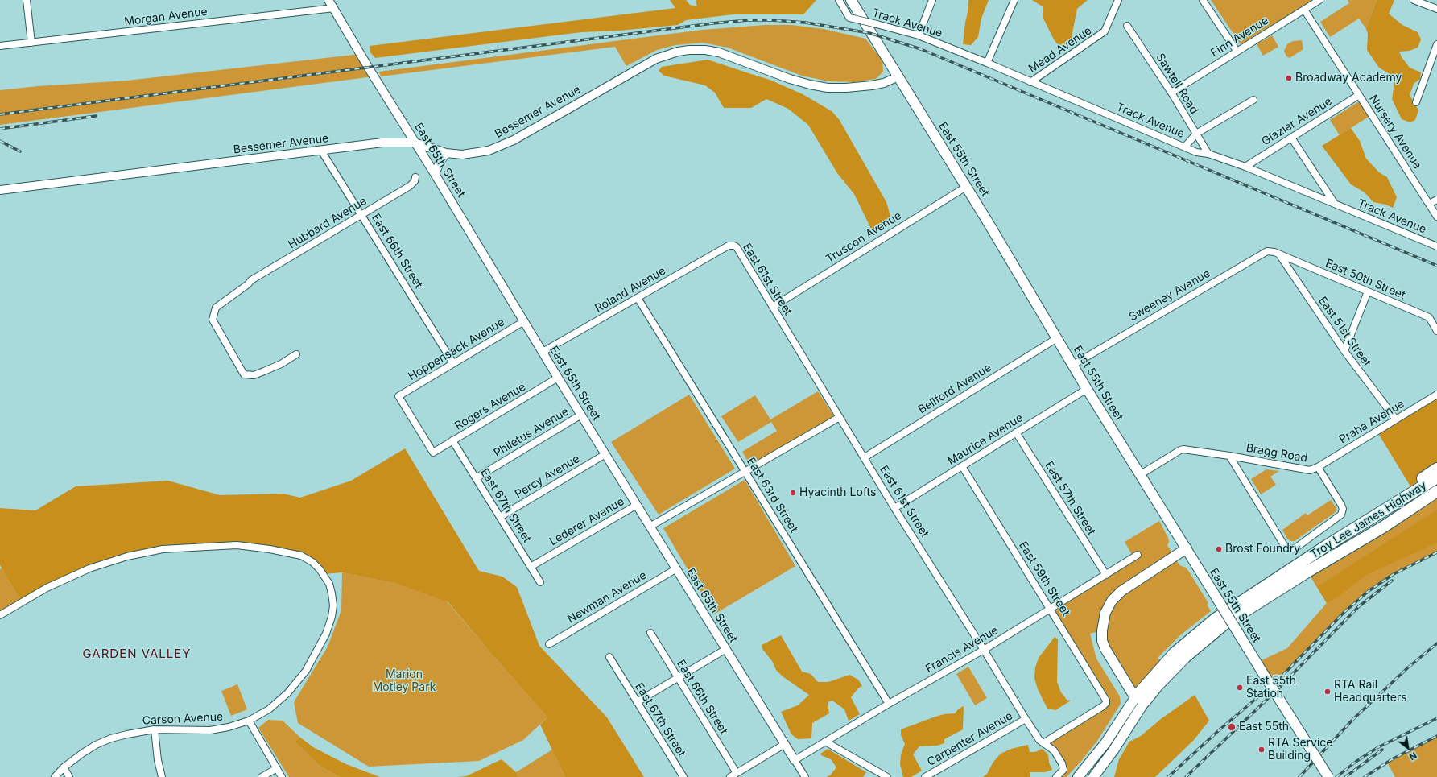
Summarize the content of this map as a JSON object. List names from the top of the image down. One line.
{"streets":{"highway":["Troy Lee James Highway"],"main road":["East 55th Street"],"street":["Morgan Avenue","Track Avenue","Finn Avenue","Mead Avenue","Sawtell Road","Bessemer Avenue","Glazier Avenue","Nursery Avenue","East 65th Street","Hubbard Avenue","Truscon Avenue","East 66th Street","East 61st Street","East 50th Street","Roland Avenue","Sweeney Avenue","East 51st Street","Hoppensack Avenue","Bellford Avenue","Rogers Avenue","Praha Avenue","Philetus Avenue","Maurice Avenue","Bragg Road","Percy Avenue","East 63rd Street","East 57th Street","East 67th Street","Lederer Avenue","East 59th Street","Newman Avenue","Francis Avenue","Carson Avenue","Carpenter Avenue"]},"crossings":[["Morgan Avenue","East 65th Street"],["Track Avenue","Mead Avenue"],["Track Avenue","Sawtell Road"],["Track Avenue","Glazier Avenue"],["Finn Avenue","Sawtell Road"],["Finn Avenue","Nursery Avenue"],["Bessemer Avenue","East 55th Street"],["Bessemer Avenue","East 65th Street"],["Bessemer Avenue","East 66th Street"],["Glazier Avenue","Nursery Avenue"],["East 55th Street","Truscon Avenue"],["East 55th Street","Sweeney Avenue"],["East 55th Street","Bellford Avenue"],["East 55th Street","Maurice Avenue"],["East 55th Street","Bragg Road"],["East 65th Street","Roland Avenue"],["East 65th Street","Hoppensack Avenue"],["East 65th Street","Rogers Avenue"],["East 65th Street","Philetus Avenue"],["East 65th Street","Percy Avenue"],["East 65th Street","Lederer Avenue"],["East 65th Street","Newman Avenue"],["East 65th Street","Francis Avenue"],["Hubbard Avenue","East 66th Street"],["Truscon Avenue","East 61st Street"],["East 66th Street","Hoppensack Avenue"],["East 61st Street","Roland Avenue"],["East 61st Street","Bellford Avenue"],["East 61st Street","Maurice Avenue"],["East 61st Street","East 59th Street"],["East 61st Street","Francis Avenue"],["East 61st Street","Carpenter Avenue"],["East 50th Street","Sweeney Avenue"],["East 50th Street","East 51st Street"],["Roland Avenue","East 63rd Street"],["Sweeney Avenue","East 51st Street"],["East 51st Street","Praha Avenue"],["Hoppensack Avenue","Rogers Avenue"],["Rogers Avenue","East 67th Street"],["Praha Avenue","Bragg Road"],["Philetus Avenue","East 67th Street"],["Maurice Avenue","East 57th Street"],["Maurice Avenue","East 59th Street"],["Percy Avenue","East 67th Street"],["East 63rd Street","Francis Avenue"],["East 57th Street","Francis Avenue"],["East 67th Street","Lederer Avenue"],["East 59th Street","Francis Avenue"]],"districts":["GARDEN VALLEY"],"parks":["Marion Motley Park"],"places":["Broadway Academy","Hyacinth Lofts","Brost Foundry","East 55th Station","RTA Rail Headquarters","East 55th","RTA Service Building"],"north":"bottom right"}
